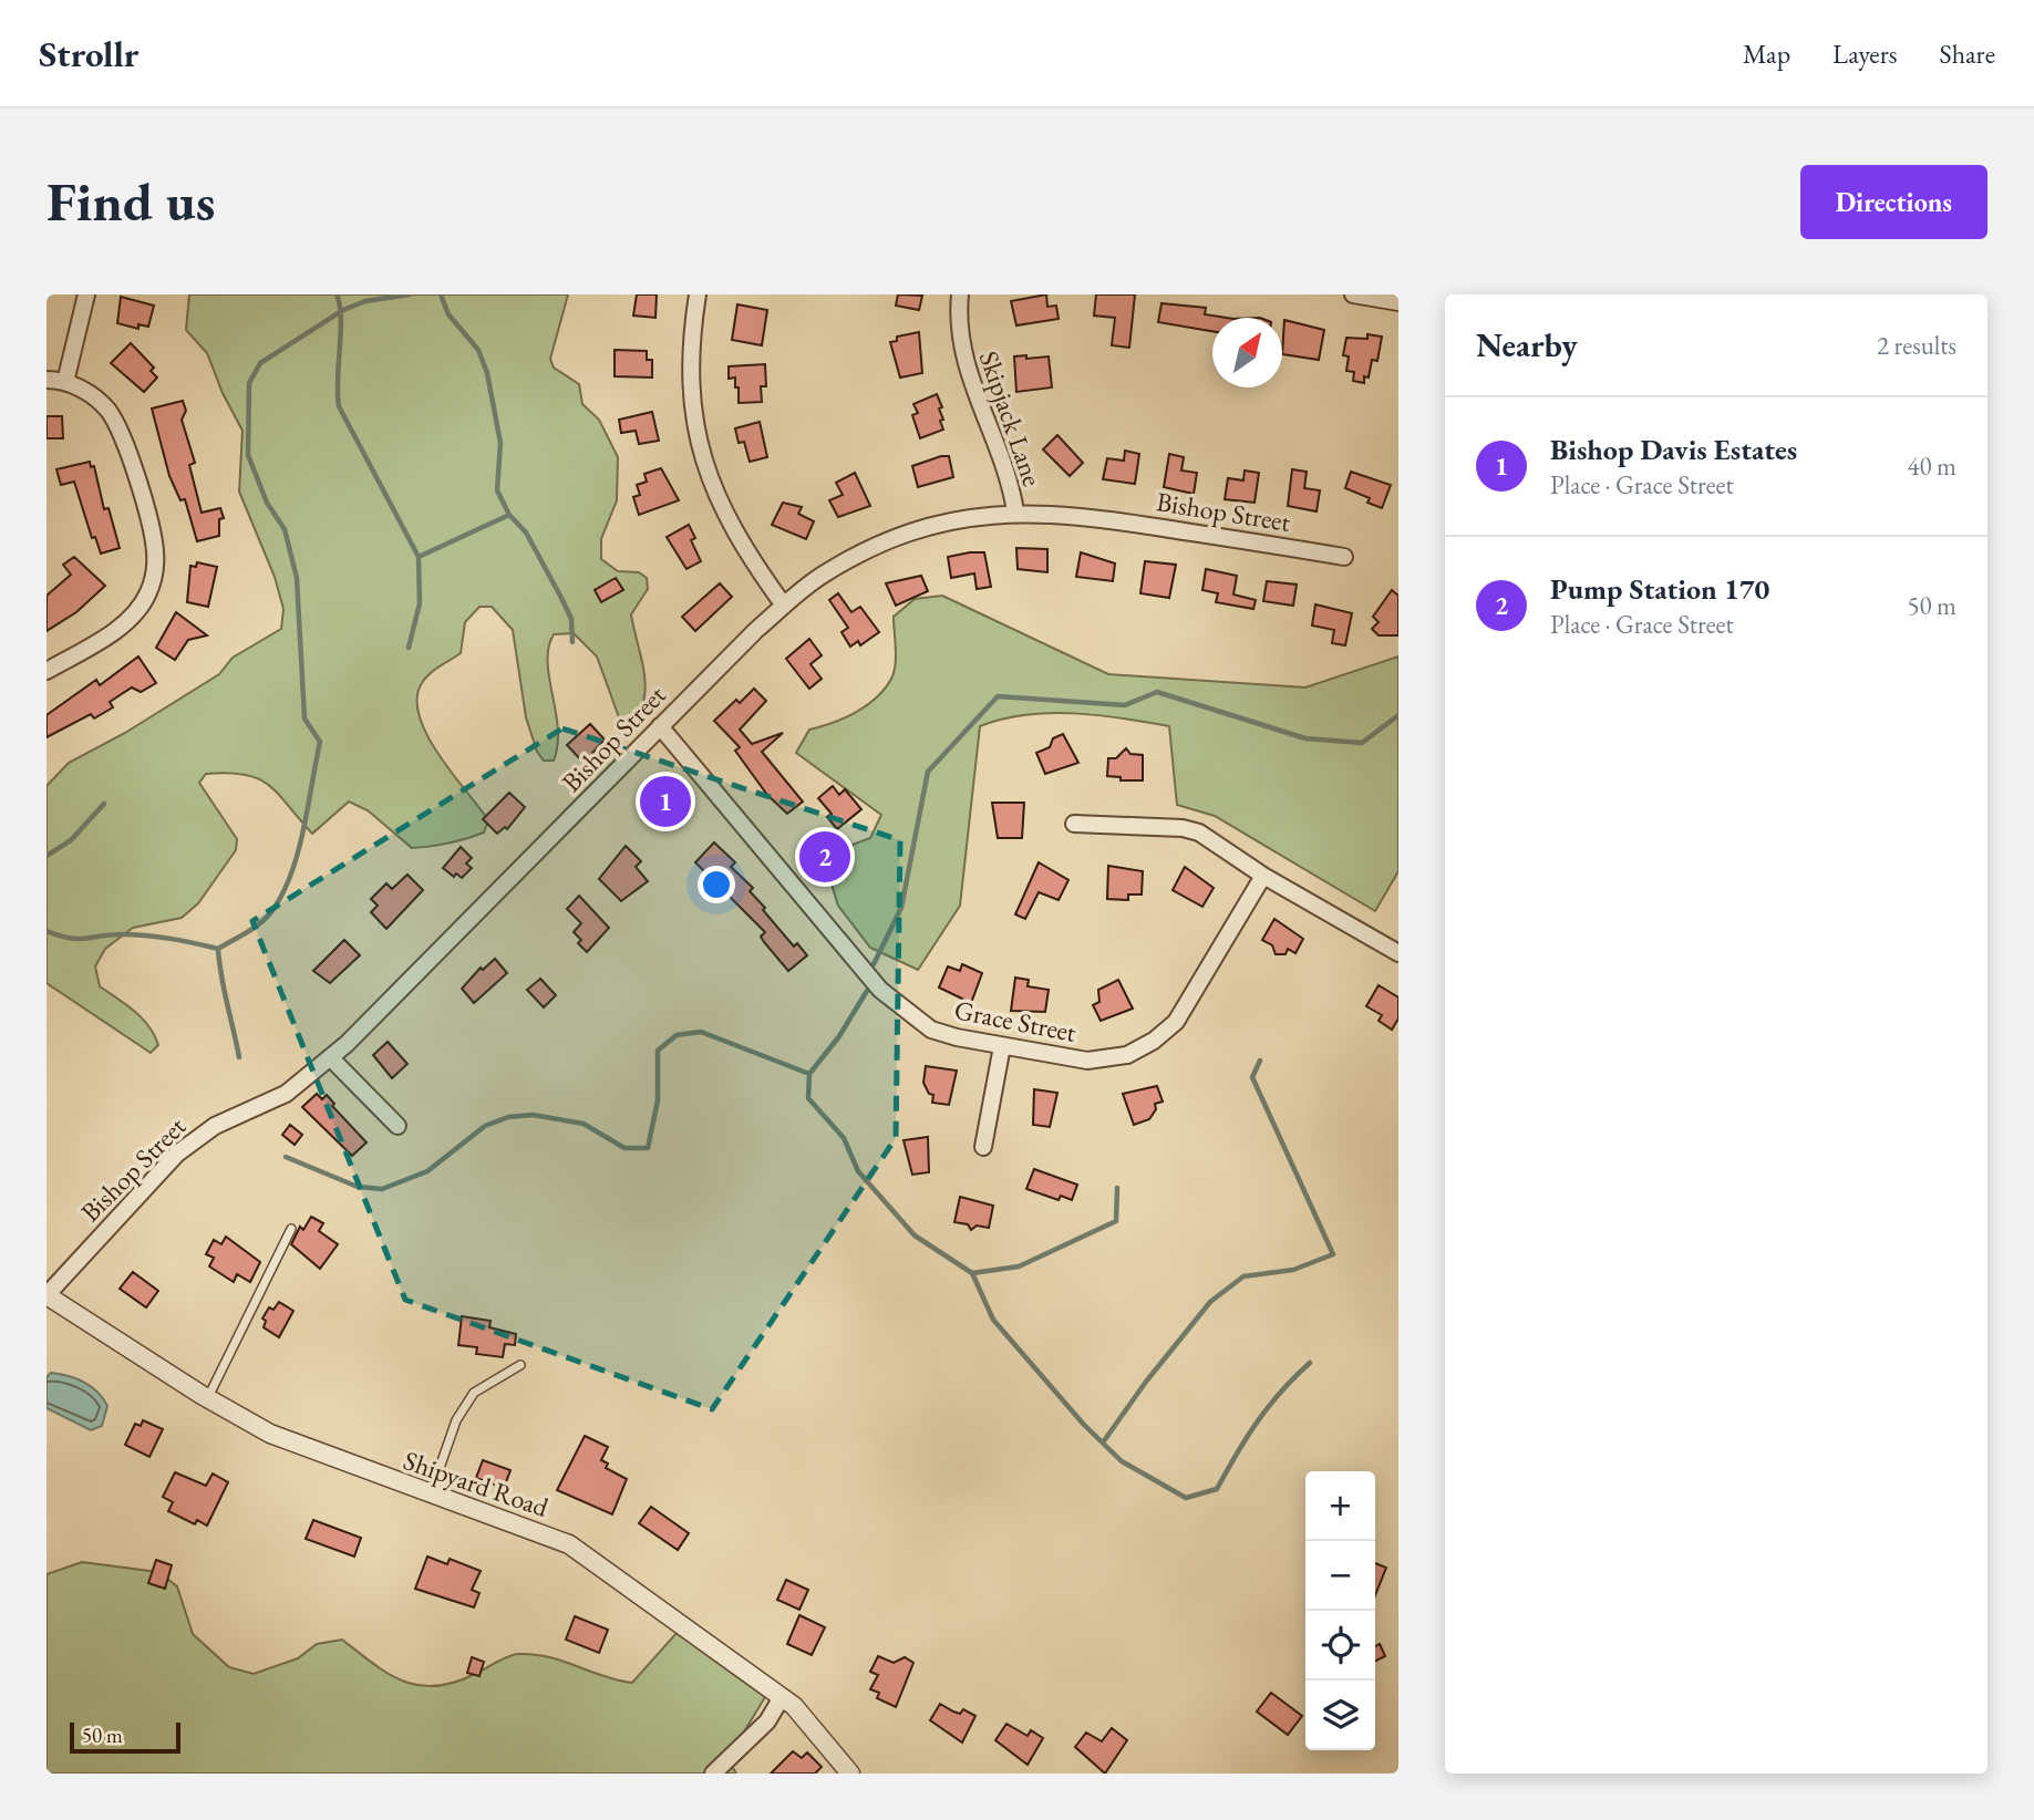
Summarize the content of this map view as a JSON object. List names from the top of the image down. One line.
{"streets":{"street":["Skipjack Lane","Bishop Street","Grace Street","Shipyard Road"]},"crossings":[["Skipjack Lane","Bishop Street"],["Bishop Street","Grace Street"],["Bishop Street","Shipyard Road"]],"scale_bar":"50 m","north":"top right","page":{"header":"Strollr","nav":["Map","Layers","Share"],"buttons":"Directions","title":"Find us","heading":["Nearby","2 results"],"list":[{"mark":"1","name":"Bishop Davis Estates","note":"Place · Grace Street","value":"40 m"},{"mark":"2","name":"Pump Station 170","note":"Place · Grace Street","value":"50 m"}],"pins":["1","2"],"map_buttons":["+","−"],"scale":"50 m"}}
